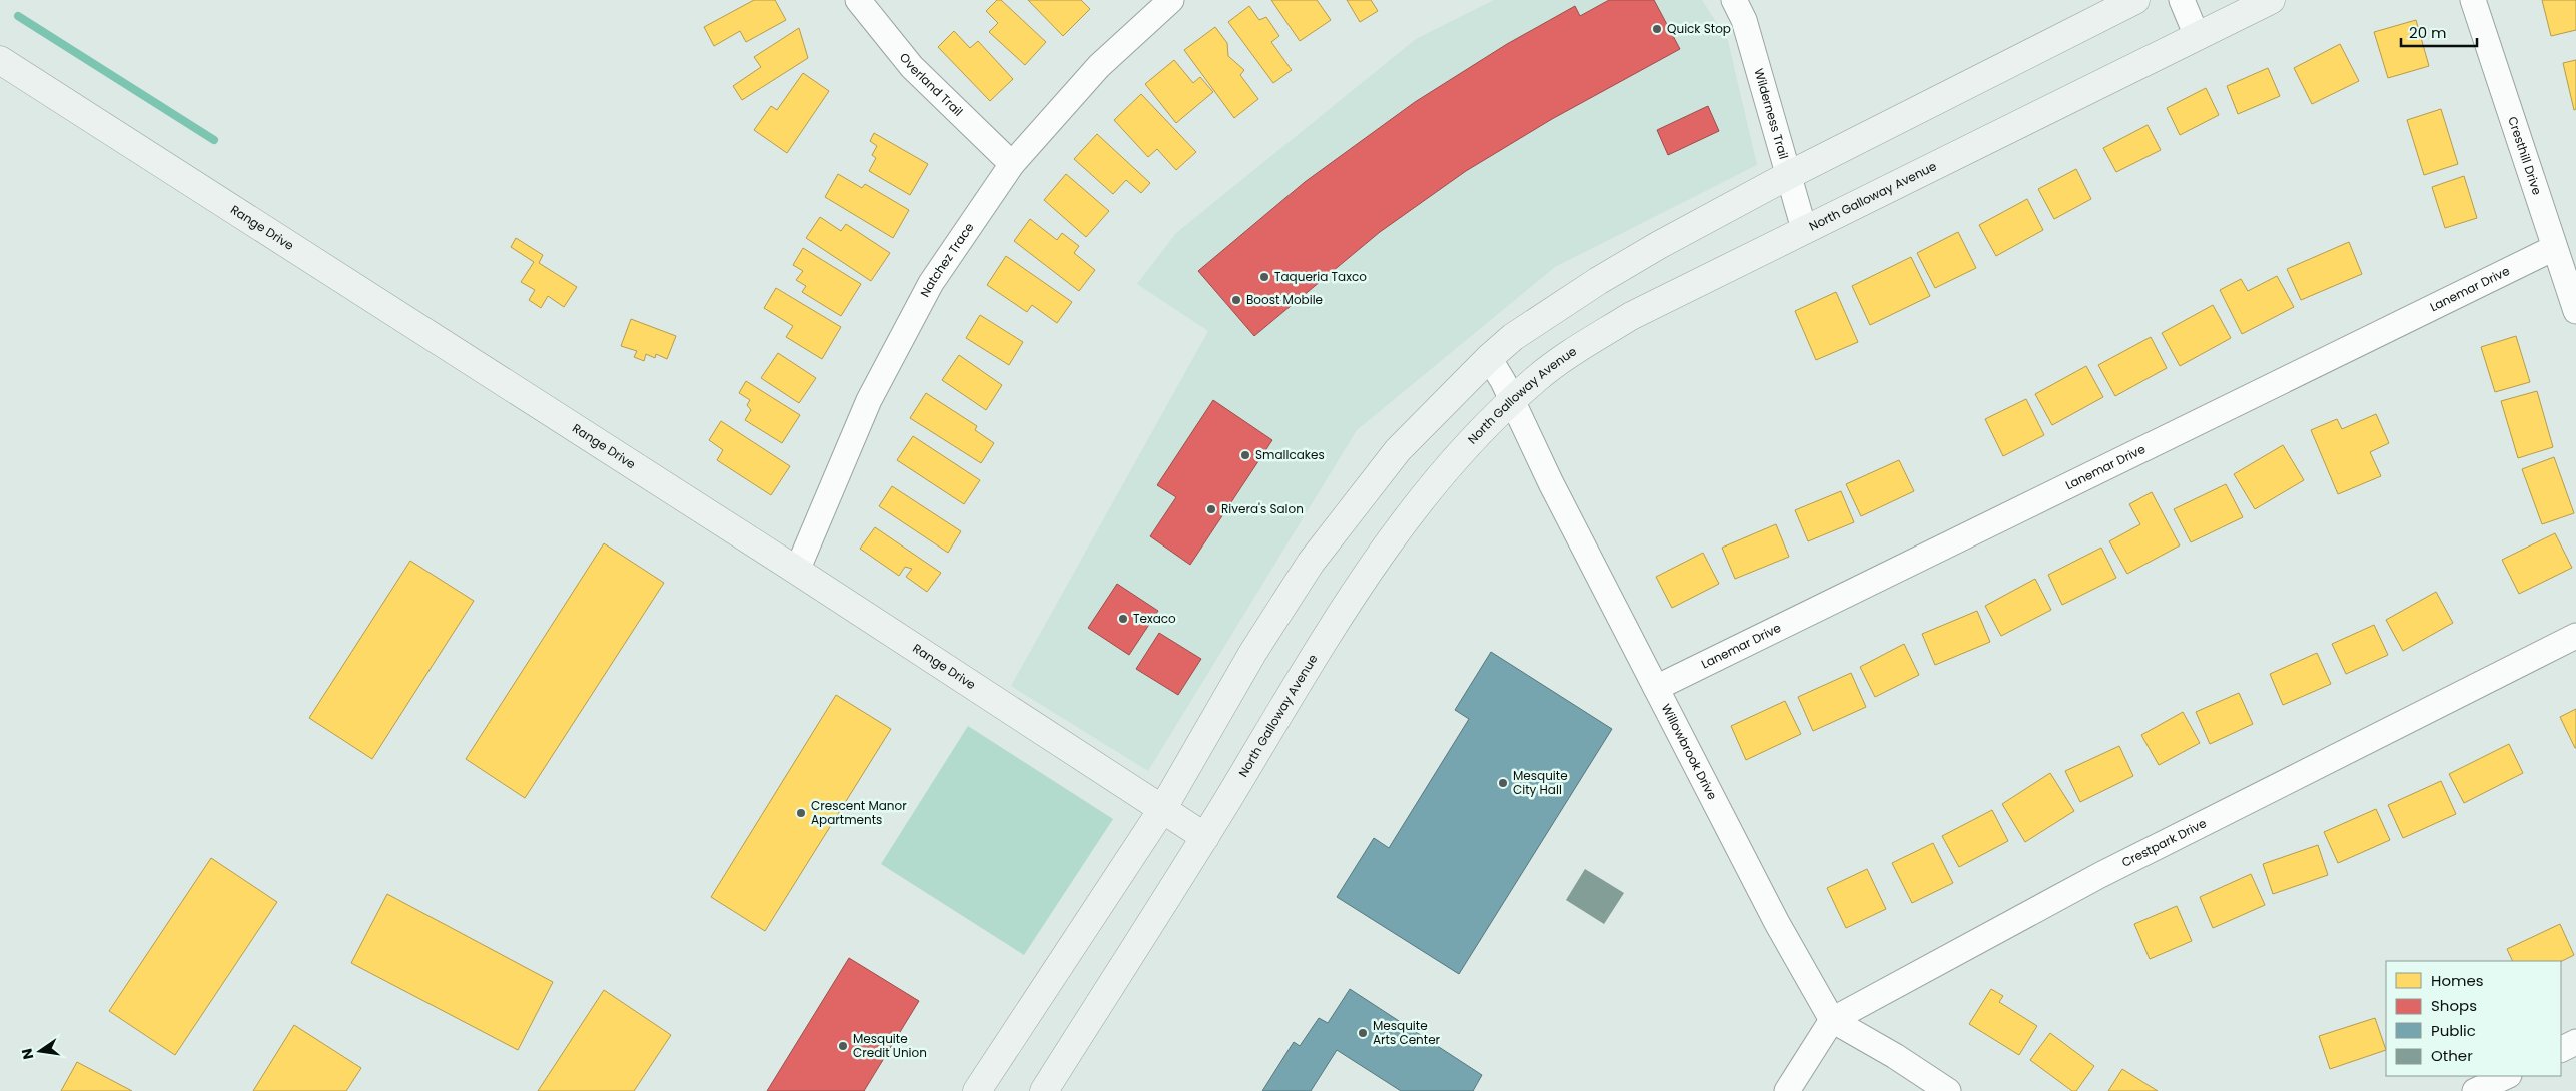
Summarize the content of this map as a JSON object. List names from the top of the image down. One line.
{"streets":{"main road":["North Galloway Avenue","Range Drive"],"street":["Overland Trail","Wilderness Trail","Cresthill Drive","Natchez Trace","Lanemar Drive","Willowbrook Drive","Crestpark Drive"]},"crossings":[["Overland Trail","Natchez Trace"],["Wilderness Trail","North Galloway Avenue"],["Cresthill Drive","Lanemar Drive"],["North Galloway Avenue","Range Drive"],["North Galloway Avenue","Willowbrook Drive"],["Range Drive","Natchez Trace"],["Lanemar Drive","Willowbrook Drive"],["Willowbrook Drive","Crestpark Drive"]],"places":["Quick Stop","Taqueria Taxco","Boost Mobile","Smallcakes","Rivera's Salon","Texaco","Mesquite City Hall","Crescent Manor Apartments","Mesquite Arts Center","Mesquite Credit Union"],"legend":["Homes","Shops","Public","Other"],"scale_bar":"20 m","north":"left"}
